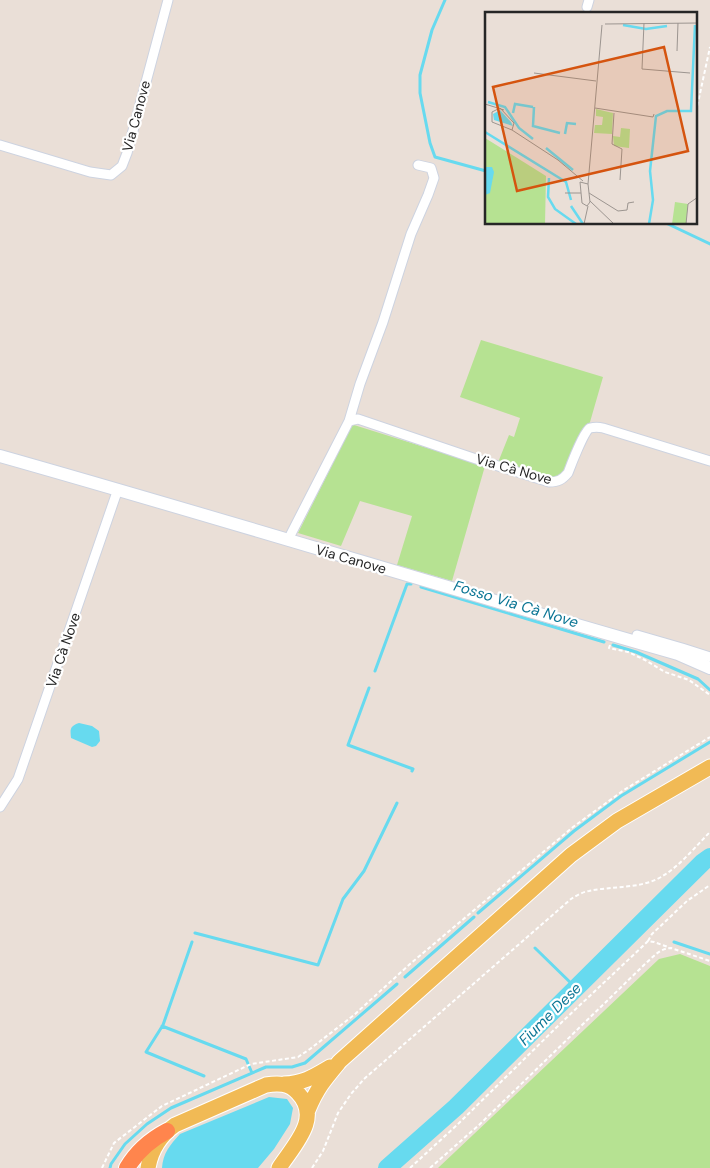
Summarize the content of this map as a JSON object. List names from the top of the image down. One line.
{"streets":{"street":["Via Canove","Via Cà Nove"]},"crossings":[["Via Canove","Via Cà Nove"]],"water":["Fosso Via Cà Nove","Fiume Dese"]}
